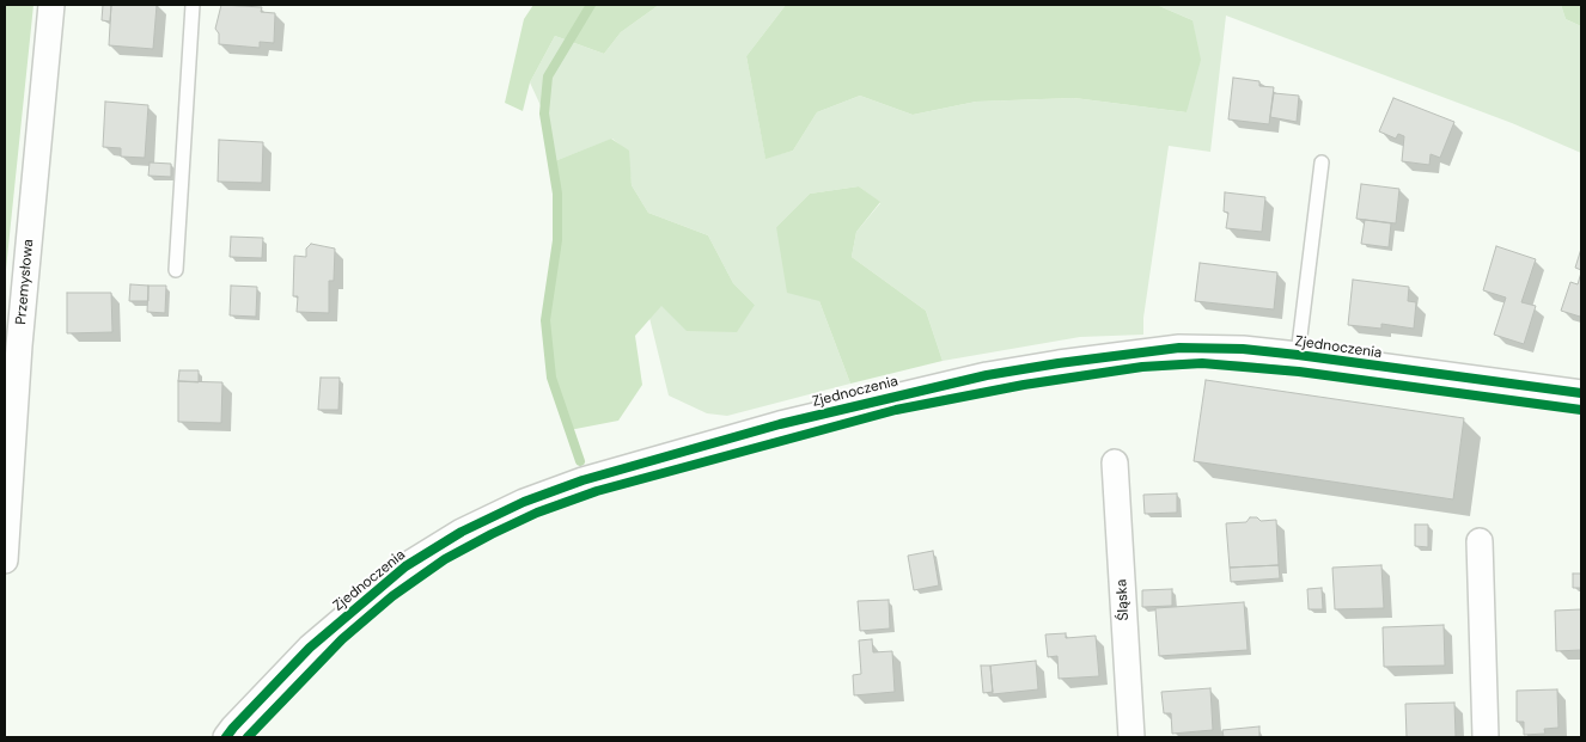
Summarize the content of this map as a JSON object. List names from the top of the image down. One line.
{"streets":{"street":["Przemysłowa","Zjednoczenia","Śląska"]}}
